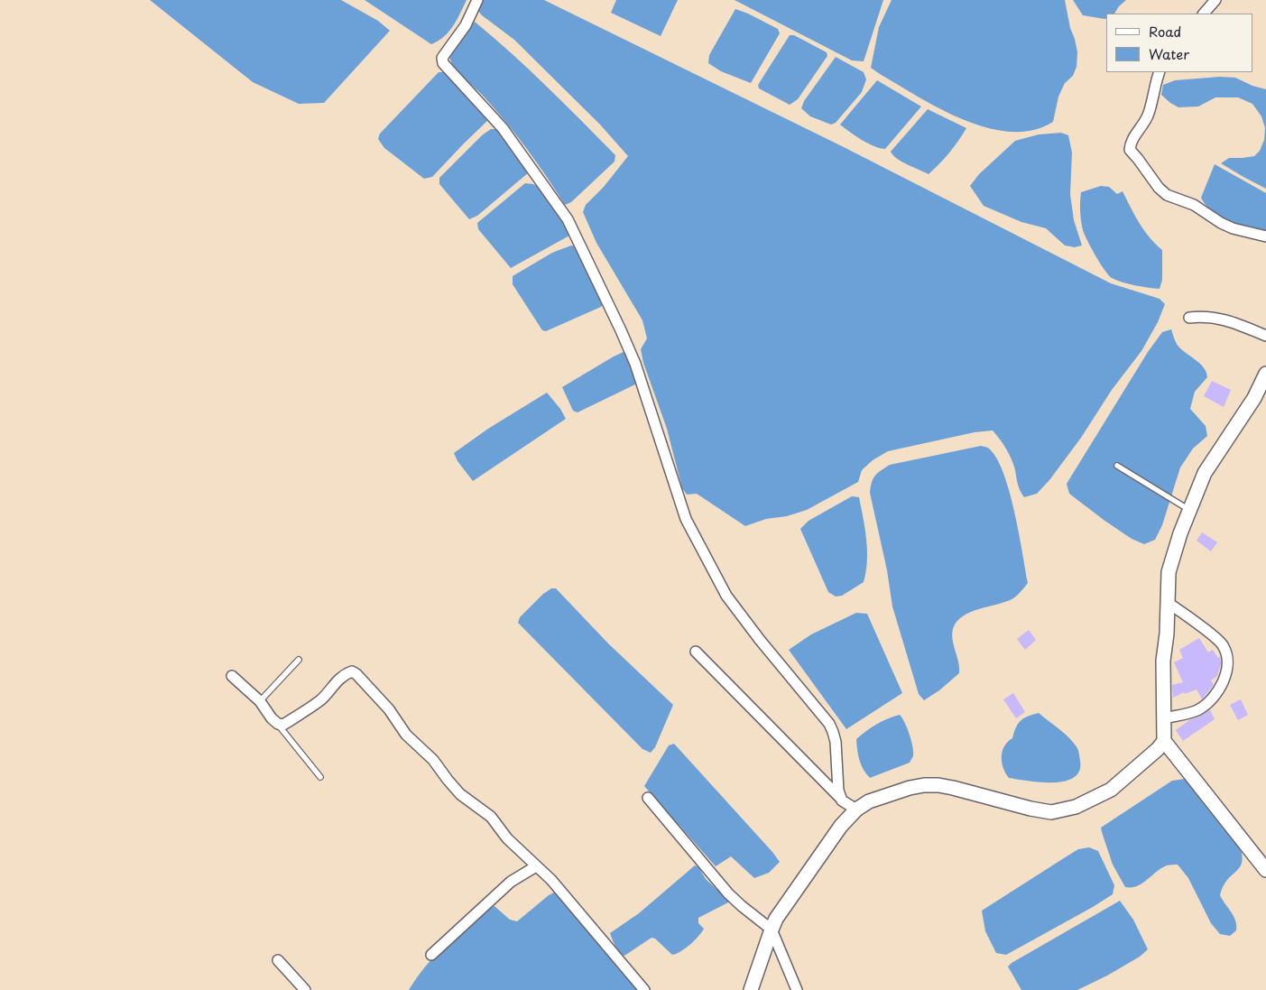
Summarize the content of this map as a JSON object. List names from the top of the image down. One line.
{"legend":["Road","Water"]}
